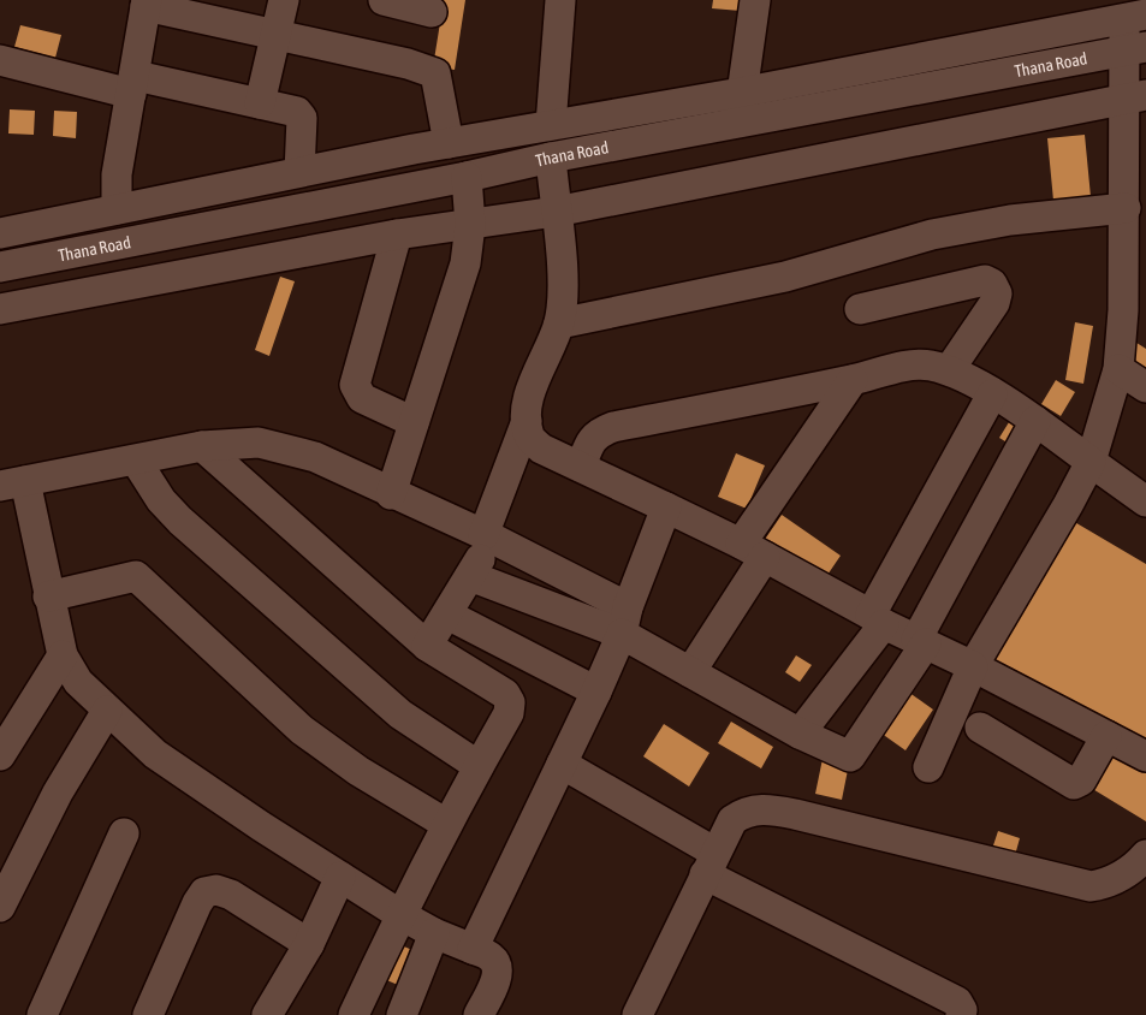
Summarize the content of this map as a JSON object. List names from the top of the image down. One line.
{"streets":{"street":["Thana Road"]}}
